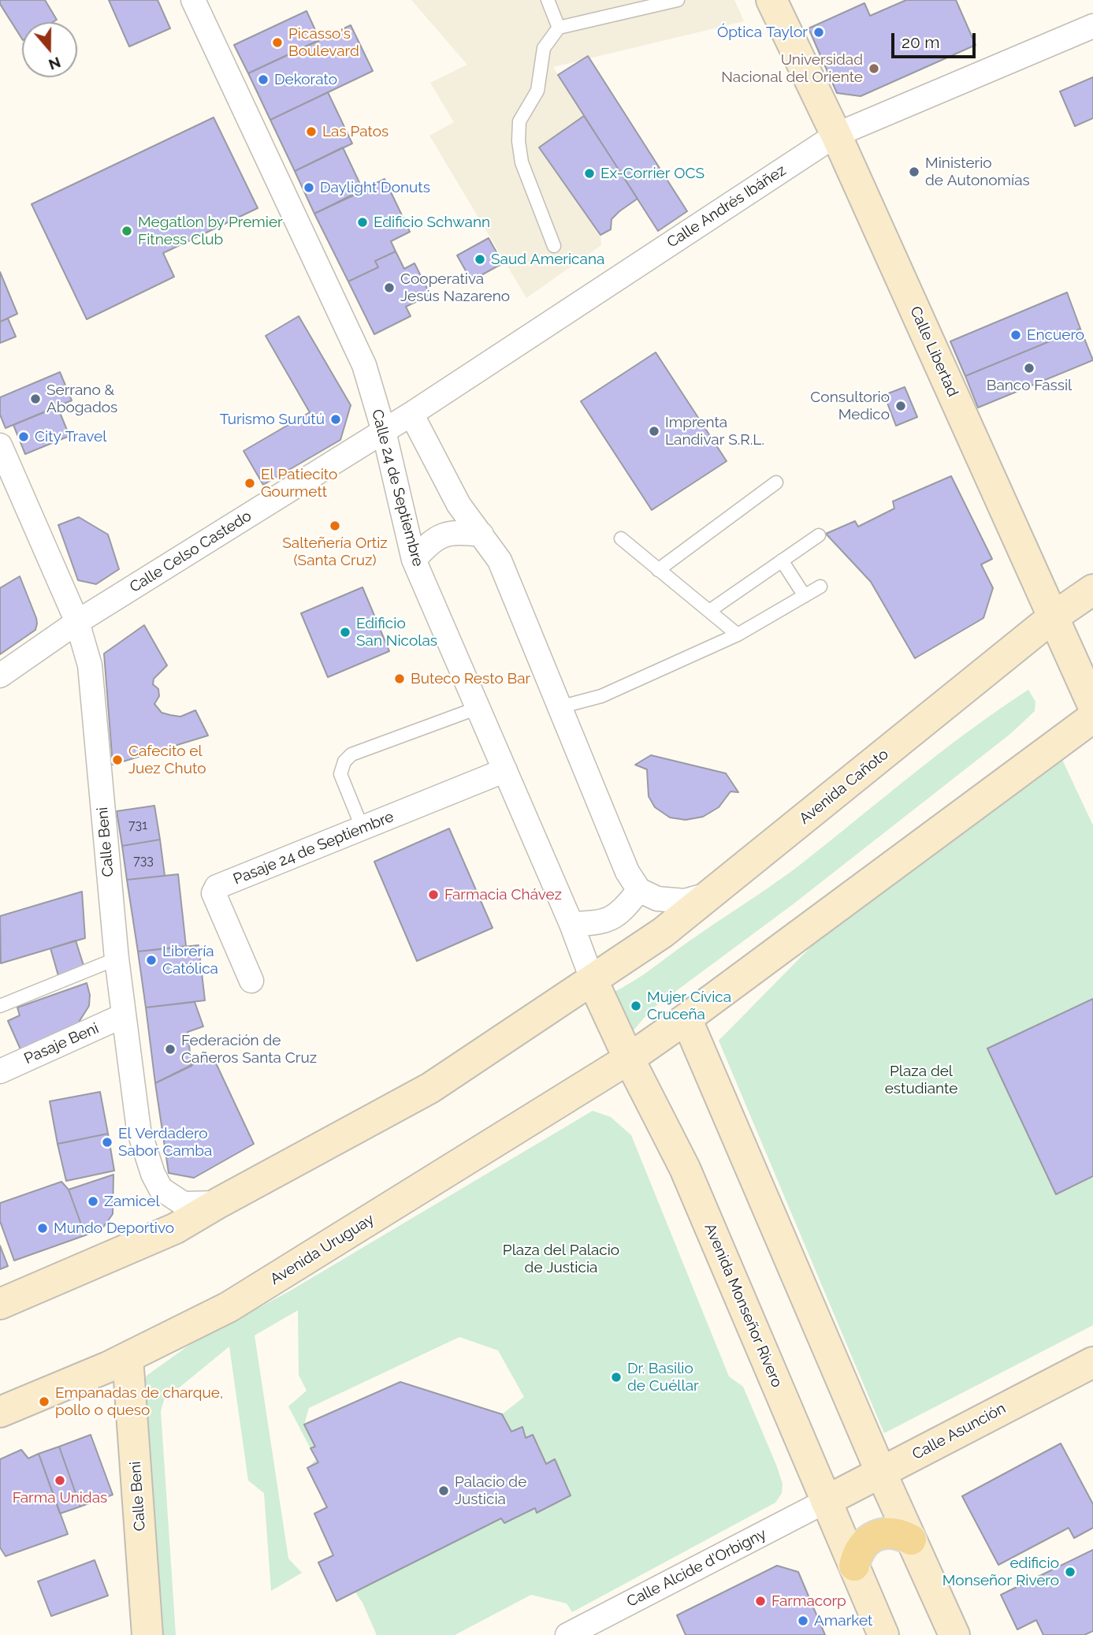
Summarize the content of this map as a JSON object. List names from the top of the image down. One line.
{"streets":{"main road":["Calle Libertad","Avenida Cañoto","Calle Beni","Avenida Uruguay","Avenida Monseñor Rivero","Calle Asunción"],"street":["Calle Andrés Ibáñez","Calle 24 de Septiembre","Calle Celso Castedo","Pasaje 24 de Septiembre","Pasaje Beni","Calle Alcide d'Orbigny"]},"crossings":[["Calle Andrés Ibáñez","Calle Libertad"],["Calle Andrés Ibáñez","Calle 24 de Septiembre"],["Calle Andrés Ibáñez","Calle Celso Castedo"],["Calle Libertad","Avenida Cañoto"],["Calle 24 de Septiembre","Calle Celso Castedo"],["Calle 24 de Septiembre","Avenida Cañoto"],["Calle 24 de Septiembre","Pasaje 24 de Septiembre"],["Calle 24 de Septiembre","Avenida Monseñor Rivero"],["Calle Celso Castedo","Calle Beni"],["Avenida Cañoto","Avenida Monseñor Rivero"],["Calle Beni","Pasaje Beni"],["Calle Beni","Avenida Uruguay"],["Avenida Uruguay","Avenida Monseñor Rivero"],["Avenida Monseñor Rivero","Calle Asunción"],["Avenida Monseñor Rivero","Calle Alcide d'Orbigny"],["Calle Asunción","Calle Alcide d'Orbigny"]],"parks":["Plaza del estudiante","Plaza del Palacio de Justicia"],"places":["Óptica Taylor","Picasso's Boulevard","Universidad Nacional del Oriente","Dekorato","Las Patos","Ministerio de Autonomías","Ex-Corrier OCS","Daylight Donuts","Edificio Schwann","Megatlon by Premier Fitness Club","Saud Americana","Cooperativa Jesús Nazareno","Encuero","Banco Fassil","Serrano & Abogados","Consultorio Medico","Turismo Surutú","Imprenta Landivar S.R.L.","City Travel","El Patiecito Gourmett","Salteñería Ortiz (Santa Cruz)","Edificio San Nicolas","Buteco Resto Bar","Cafecito el Juez Chuto","Farmacia Chávez","Librería Católica","Mujer Cívica Cruceña","Federación de Cañeros Santa Cruz","El Verdadero Sabor Camba","Zamicel","Mundo Deportivo","Dr. Basilio de Cuéllar","Empanadas de charque, pollo o queso","Farma Unidas","Palacio de Justicia","edificio Monseñor Rivero","Farmacorp","Amarket"],"house_numbers":["731","733"],"scale_bar":"20 m","north":"bottom"}
